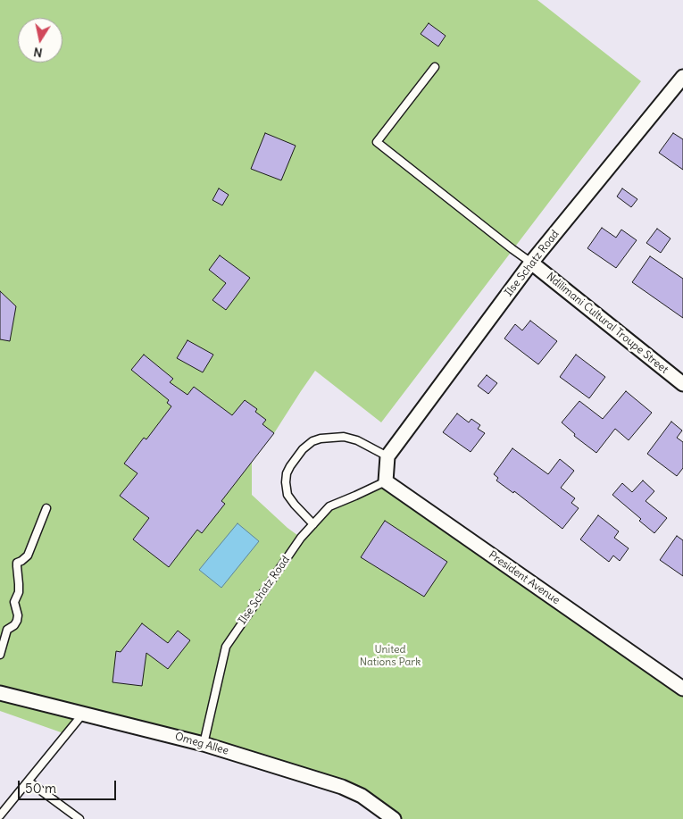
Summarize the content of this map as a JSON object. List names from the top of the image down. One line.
{"streets":{"street":["Ilse Schatz Road","Ndilimani Cultural Troupe Street","President Avenue","Omeg Allee"]},"crossings":[["Ilse Schatz Road","Ndilimani Cultural Troupe Street"],["Ilse Schatz Road","President Avenue"],["Ilse Schatz Road","Omeg Allee"]],"parks":["United Nations Park"],"scale_bar":"50 m","north":"bottom"}
